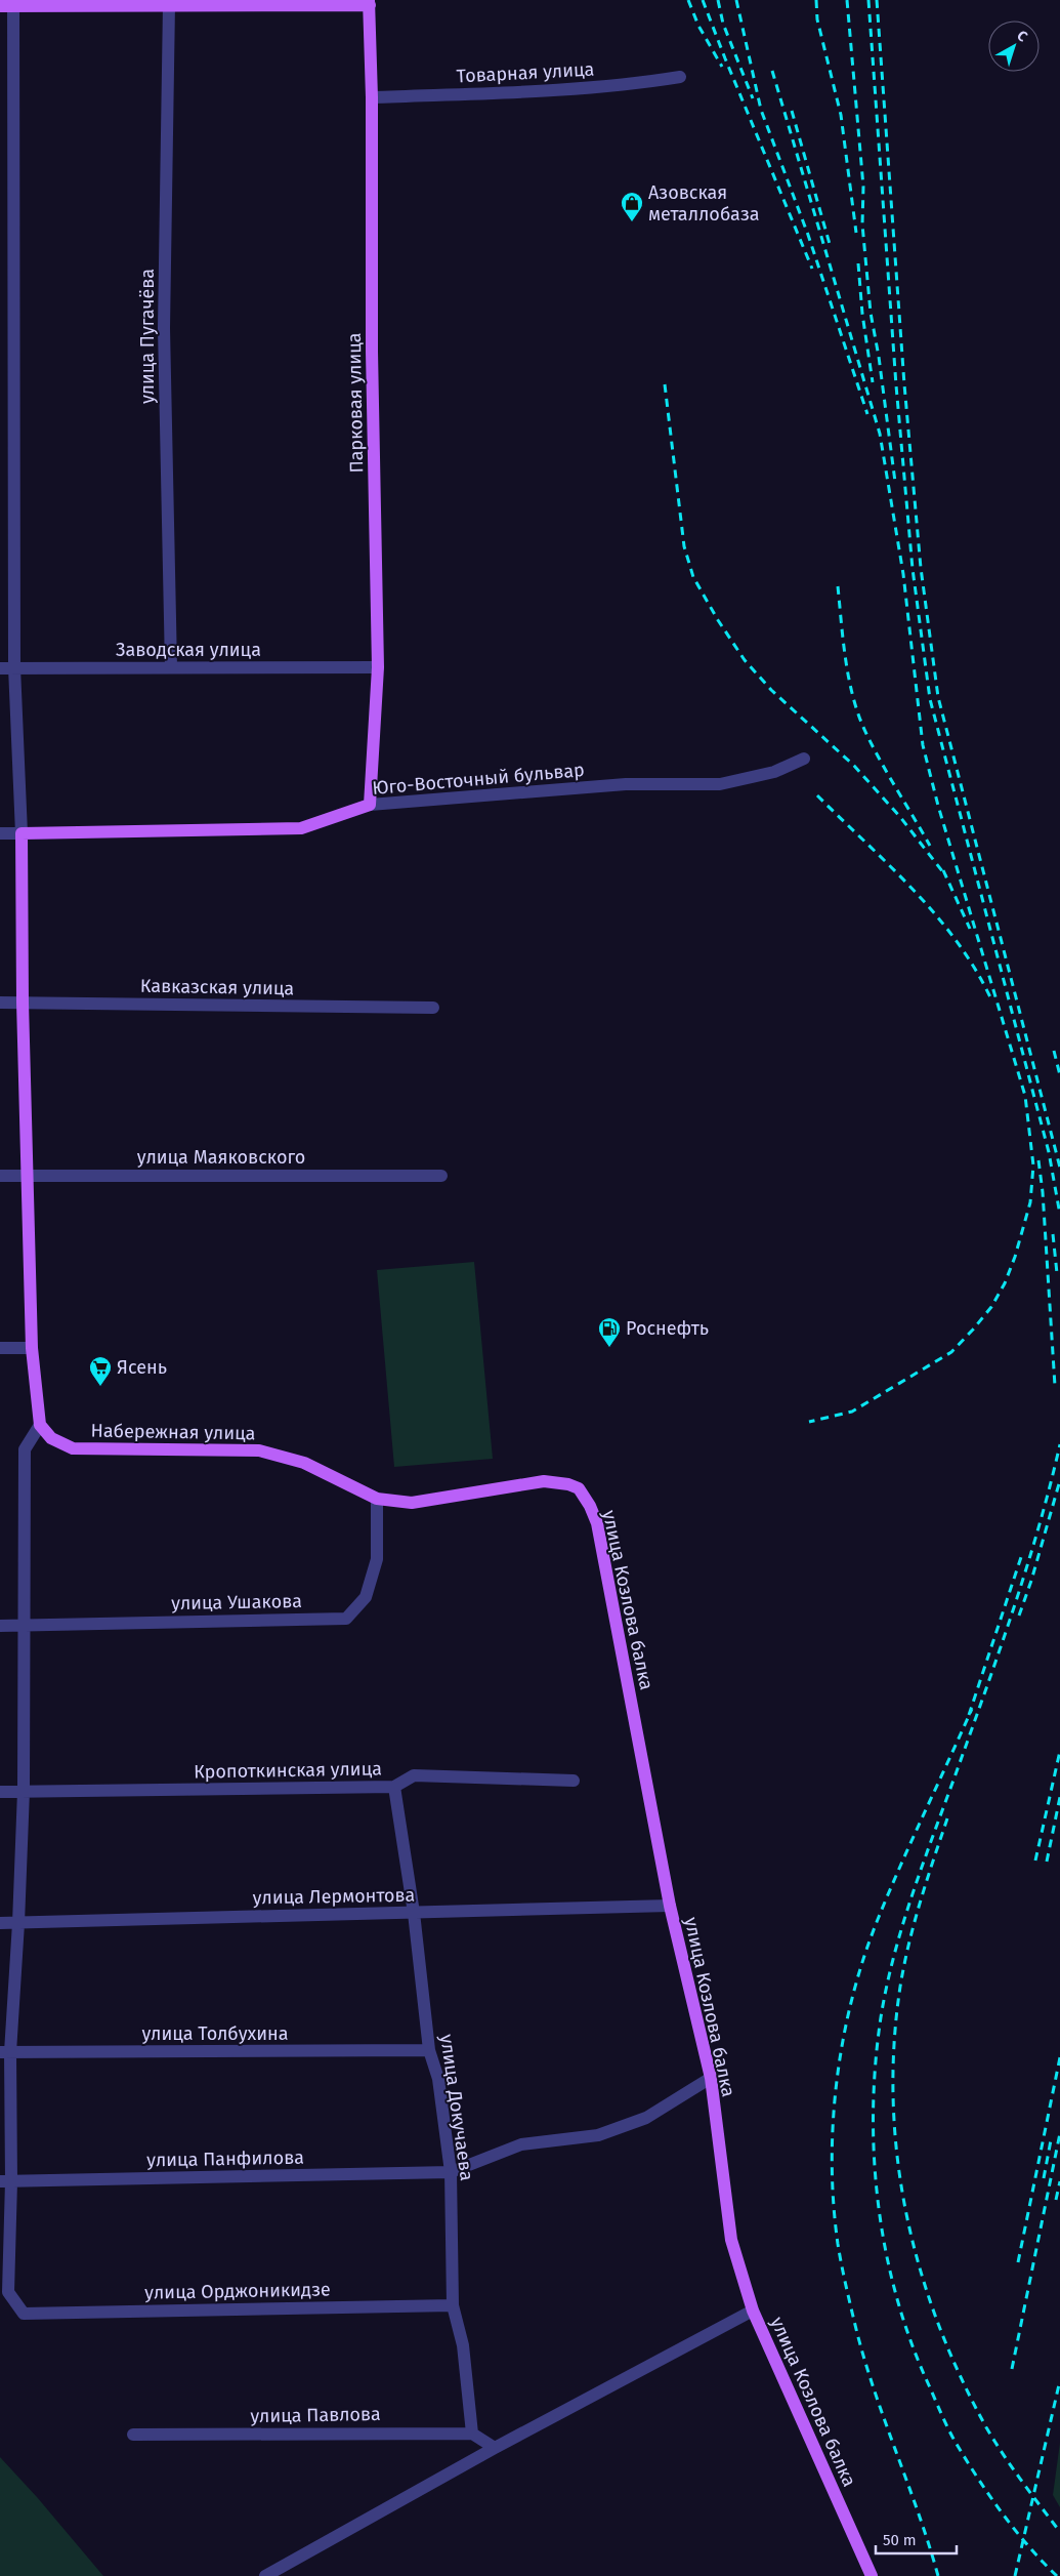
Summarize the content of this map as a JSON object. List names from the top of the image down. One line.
{"streets":{"main road":["Парковая улица","Юго-Восточный бульвар","Набережная улица","улица Козлова балка"],"street":["Товарная улица","улица Пугачёва","Заводская улица","Кавказская улица","улица Маяковского","улица Ушакова","Кропоткинская улица","улица Лермонтова","улица Толбухина","улица Докучаева","улица Панфилова","улица Орджоникидзе","улица Павлова"]},"crossings":[["Товарная улица","Парковая улица"],["улица Пугачёва","Заводская улица"],["Парковая улица","Заводская улица"],["Парковая улица","Юго-Восточный бульвар"],["Набережная улица","улица Козлова балка"],["Набережная улица","улица Ушакова"],["улица Козлова балка","улица Лермонтова"],["Кропоткинская улица","улица Докучаева"],["улица Лермонтова","улица Докучаева"],["улица Толбухина","улица Докучаева"],["улица Докучаева","улица Панфилова"],["улица Докучаева","улица Орджоникидзе"],["улица Докучаева","улица Павлова"],["улица Панфилова","улица Орджоникидзе"]],"places":{"shop":["Азовская металлобаза"],"fuel station":["Роснефть"],"supermarket":["Ясень"]},"scale_bar":"50 m","north":"top right"}
